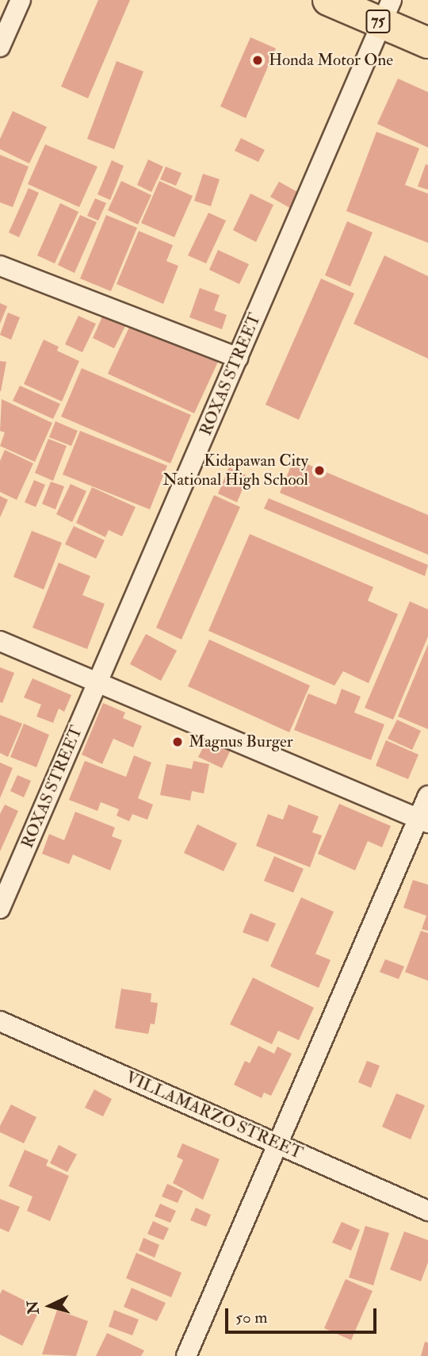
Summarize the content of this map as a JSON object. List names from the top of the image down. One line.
{"streets":{"highway":["75"],"street":["ROXAS STREET","VILLAMARZO STREET"]},"crossings":[["75","ROXAS STREET"]],"places":["Honda Motor One","Kidapawan City National High School","Magnus Burger"],"scale_bar":"50 m","north":"left"}
